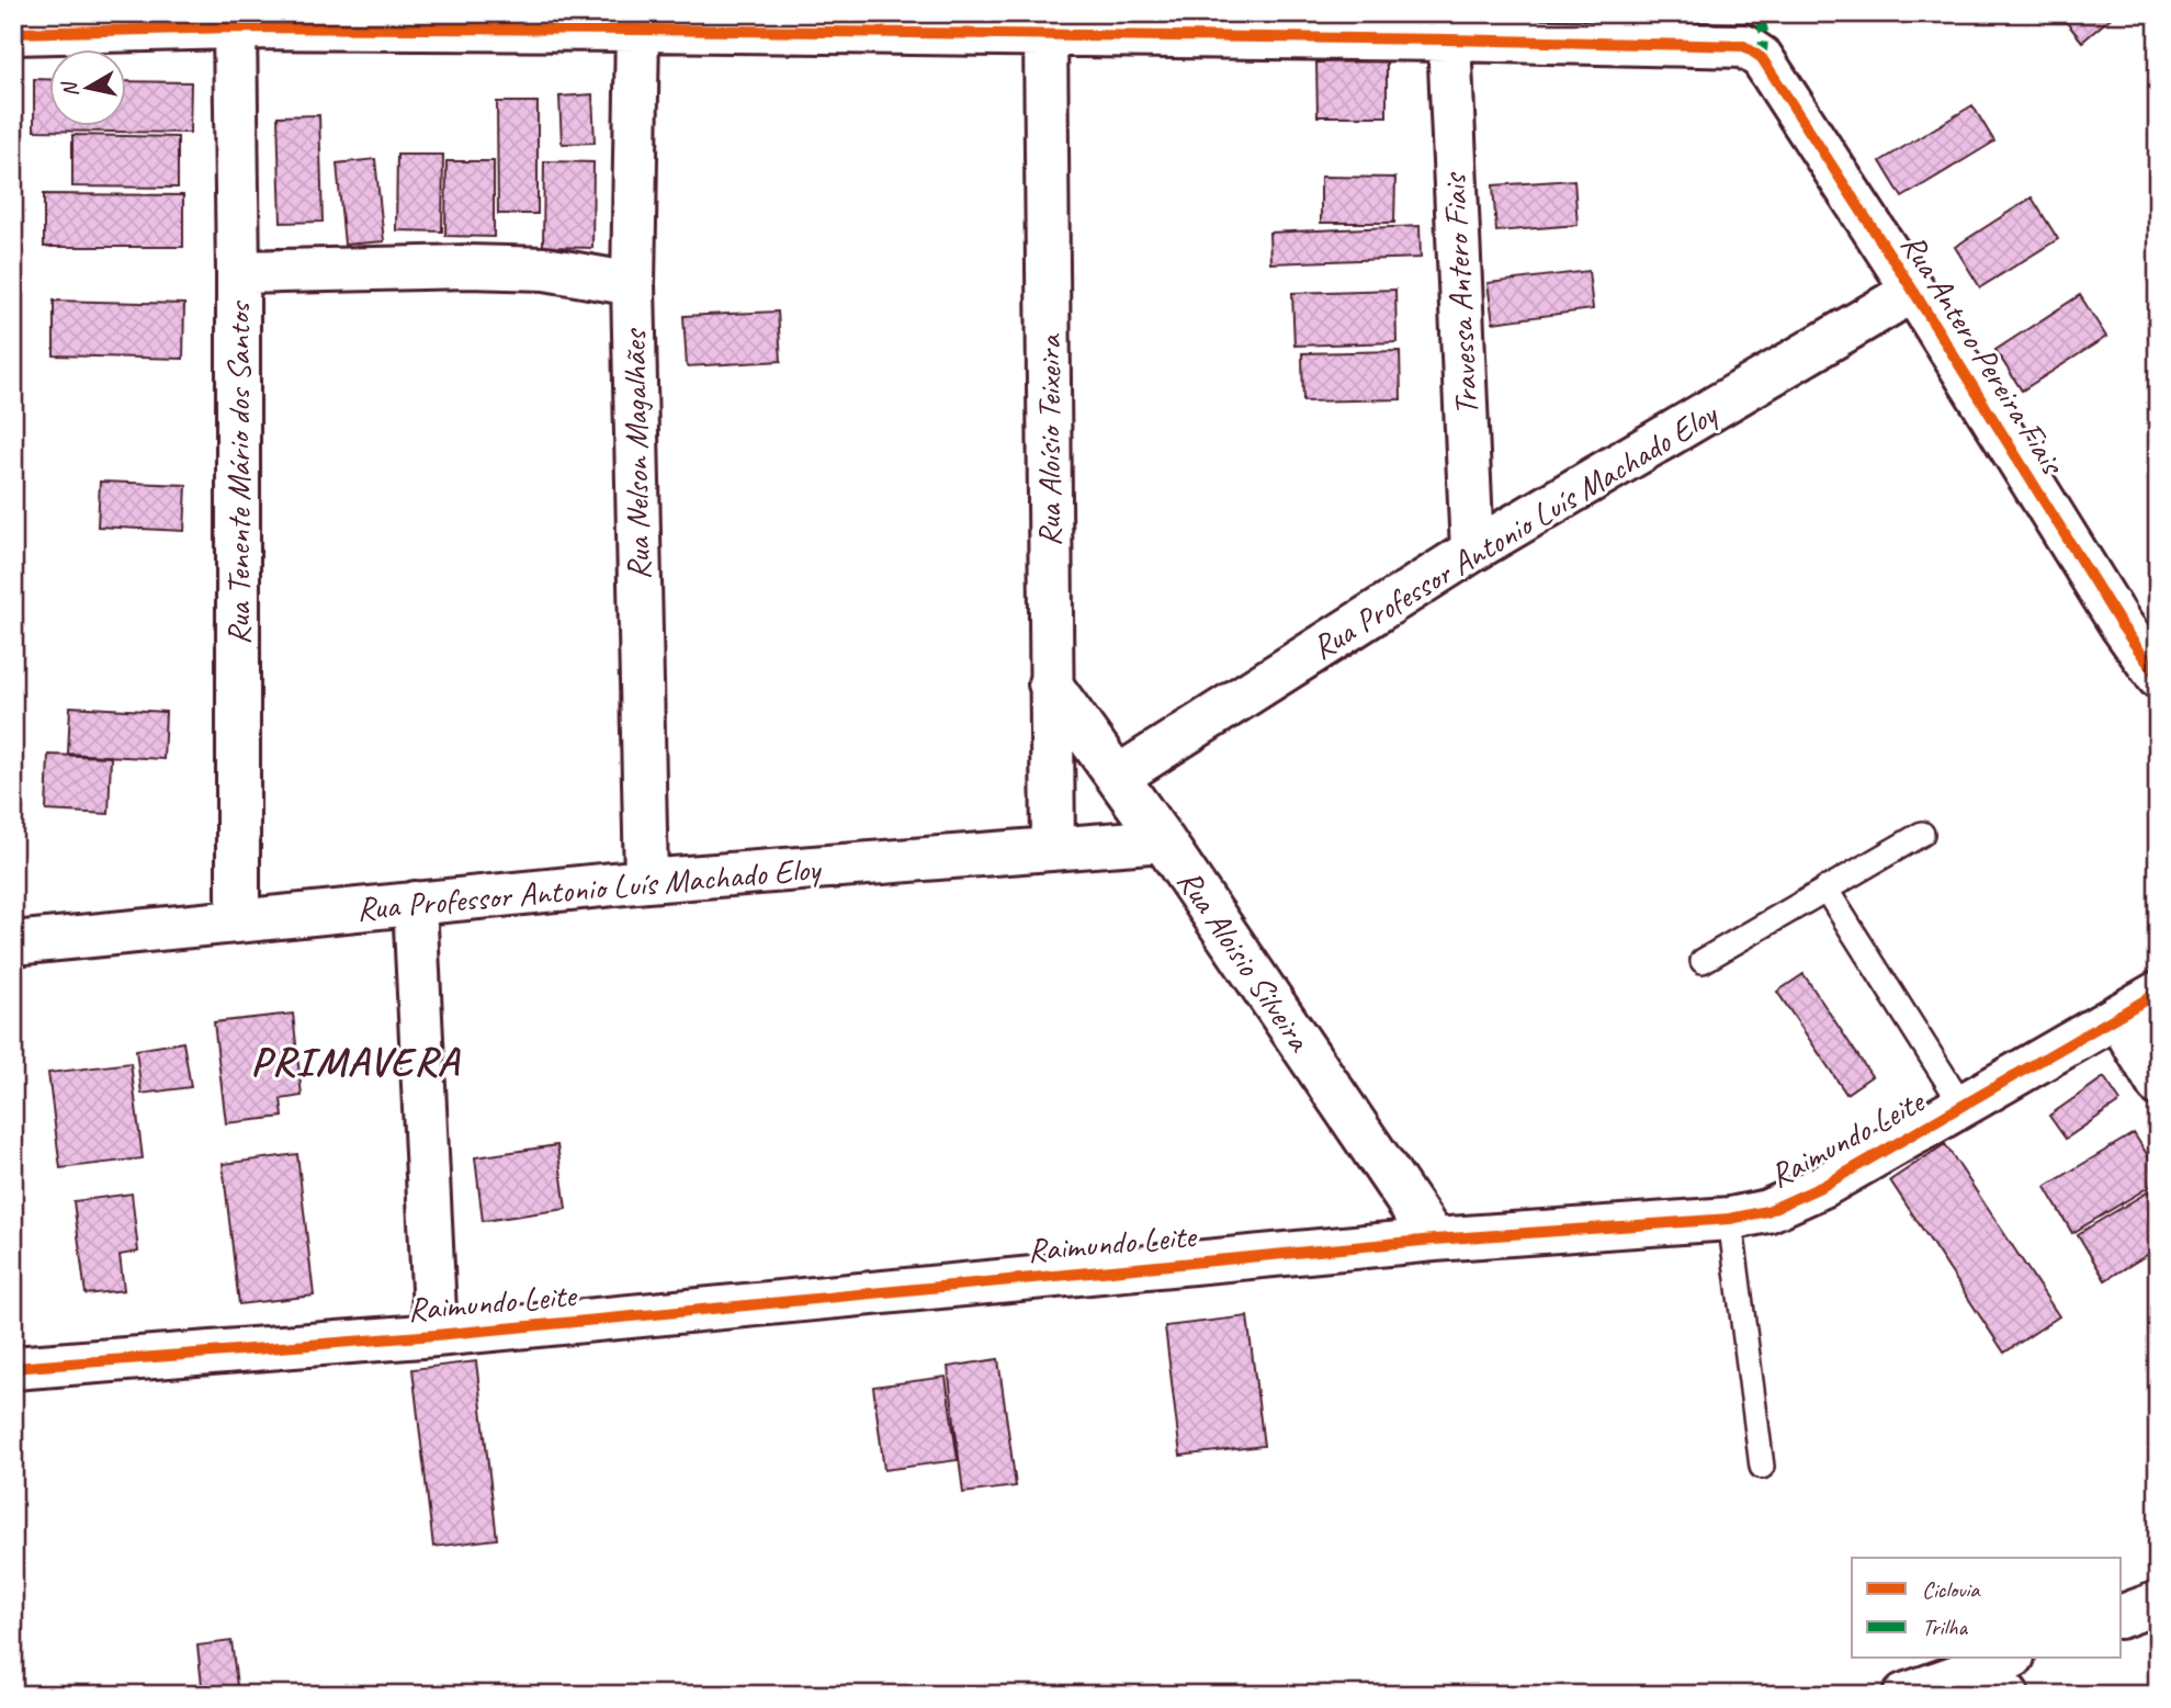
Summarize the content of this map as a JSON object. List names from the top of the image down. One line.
{"streets":{"street":["Travessa Antero Fiais","Rua Antero Pereira Fiais","Rua Aloísio Teixeira","Rua Nelson Magalhães","Rua Tenente Mário dos Santos","Rua Professor Antonio Luís Machado Eloy","Rua Aloisio Silveira","Raimundo Leite"]},"crossings":[["Travessa Antero Fiais","Rua Antero Pereira Fiais"],["Travessa Antero Fiais","Rua Professor Antonio Luís Machado Eloy"],["Rua Antero Pereira Fiais","Rua Professor Antonio Luís Machado Eloy"],["Rua Aloísio Teixeira","Rua Professor Antonio Luís Machado Eloy"],["Rua Aloísio Teixeira","Rua Aloisio Silveira"],["Rua Nelson Magalhães","Rua Professor Antonio Luís Machado Eloy"],["Rua Tenente Mário dos Santos","Rua Professor Antonio Luís Machado Eloy"],["Rua Professor Antonio Luís Machado Eloy","Rua Aloisio Silveira"],["Rua Aloisio Silveira","Raimundo Leite"]],"districts":["PRIMAVERA"],"legend":["Ciclovia","Trilha"],"north":"left"}
